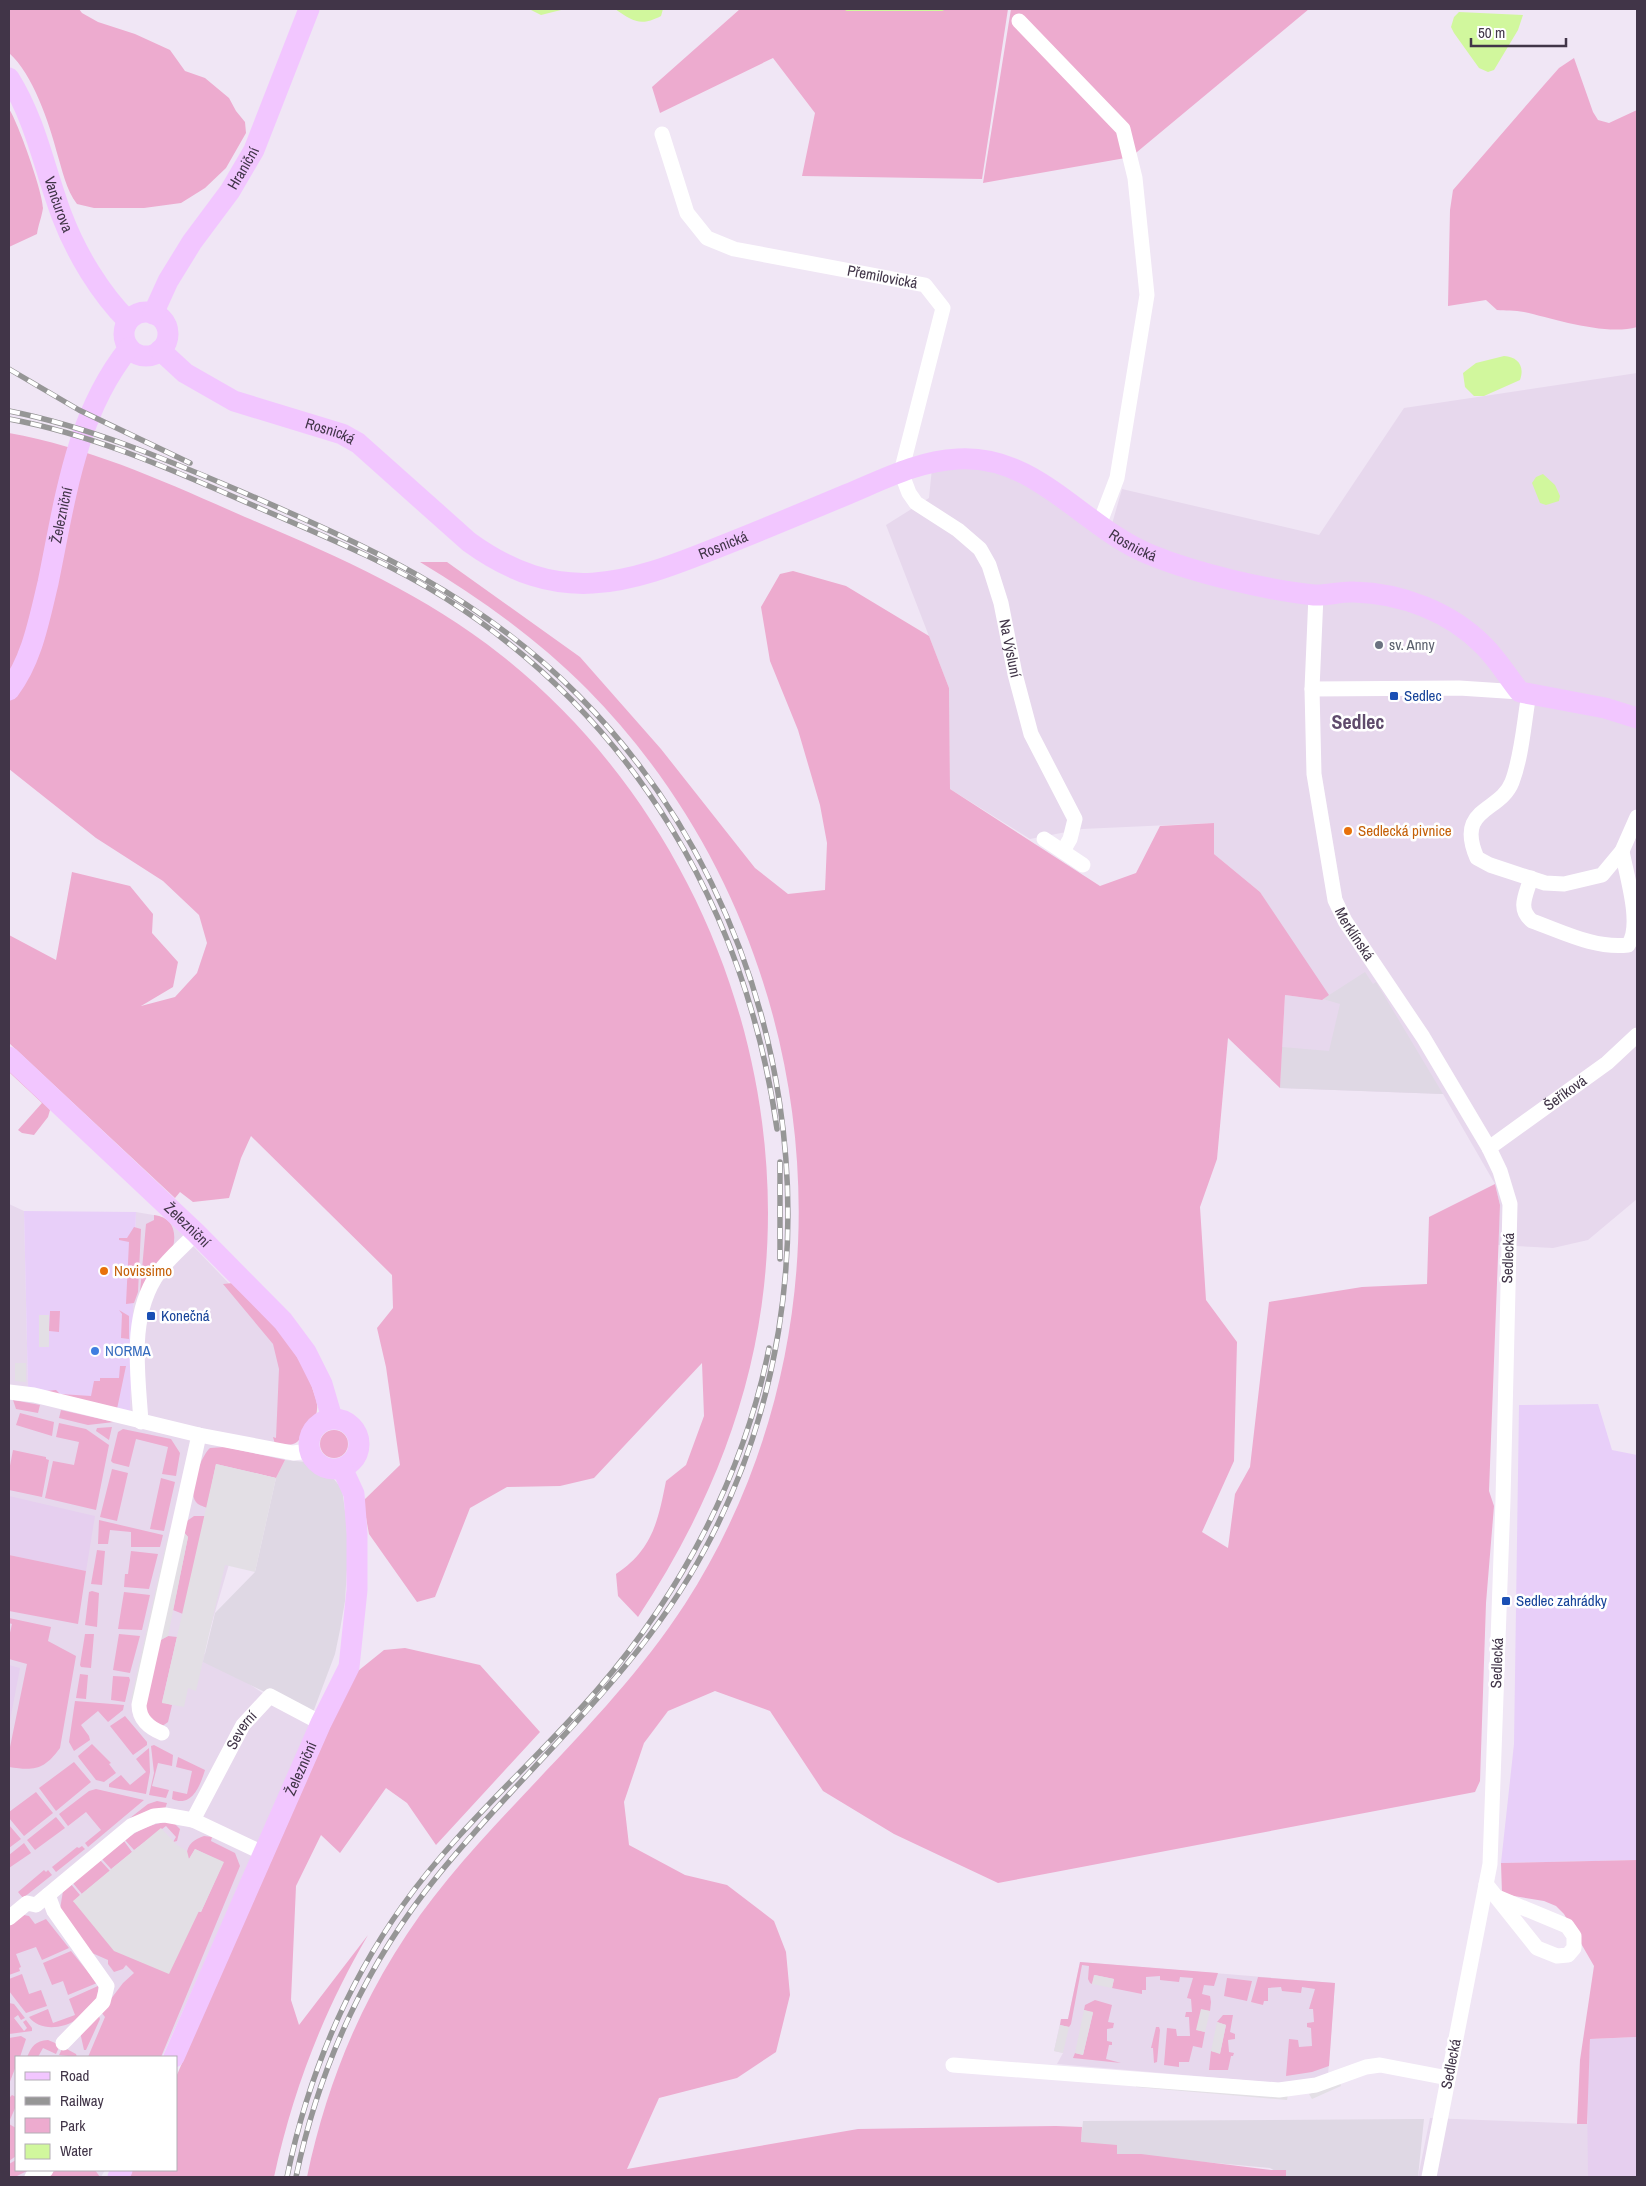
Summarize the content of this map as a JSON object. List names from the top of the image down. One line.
{"streets":{"street":["Hraniční","Vančurova","Přemilovická","Rosnická","Železniční","Na Výsluní","Merklínská","Šeříková","Sedlecká","Severní"]},"crossings":[["Hraniční","Vančurova"],["Hraniční","Rosnická"],["Hraniční","Železniční"],["Vančurova","Rosnická"],["Vančurova","Železniční"],["Přemilovická","Rosnická"],["Přemilovická","Na Výsluní"],["Rosnická","Železniční"],["Rosnická","Na Výsluní"],["Rosnická","Merklínská"],["Železniční","Severní"],["Merklínská","Šeříková"],["Merklínská","Sedlecká"],["Šeříková","Sedlecká"]],"districts":["Sedlec"],"places":{"other":["sv. Anny","Sedlecká pivnice","Novissimo","NORMA"],"transit":["Sedlec","Konečná","Sedlec zahrádky"]},"legend":["Road","Railway","Park","Water"],"scale_bar":"50 m"}
